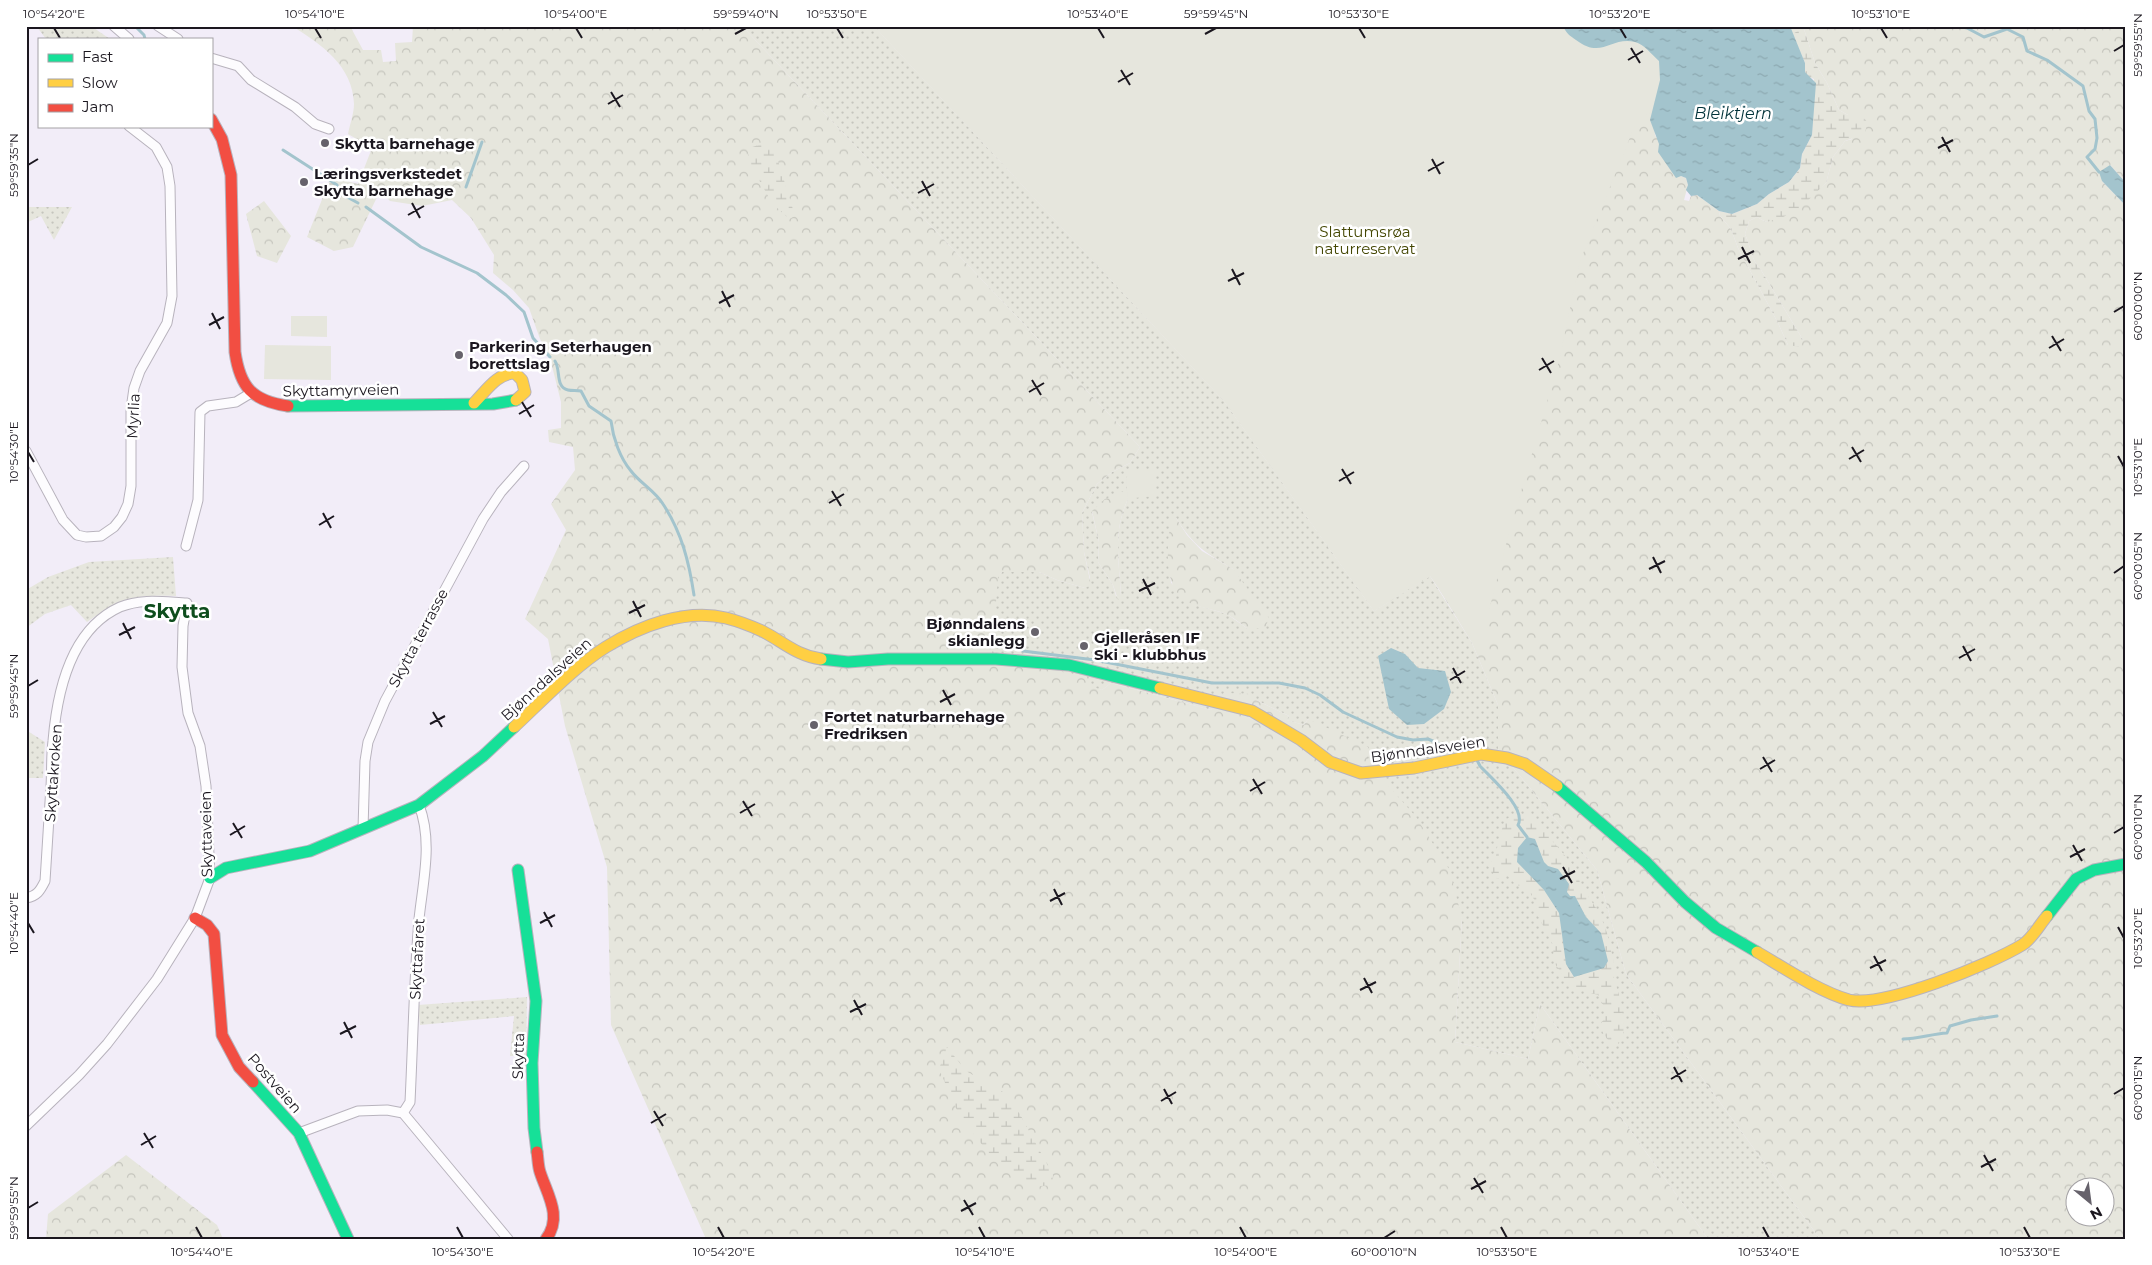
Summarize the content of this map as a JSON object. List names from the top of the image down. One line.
{"streets":{"street":["Skyttamyrveien","Myrlia","Skytta terrasse","Bjønndalsveien","Skyttakroken","Skyttaveien","Skyttafaret","Skytta","Postveien"]},"crossings":[["Skytta terrasse","Bjønndalsveien"],["Bjønndalsveien","Skyttaveien"],["Bjønndalsveien","Skyttafaret"],["Skyttakroken","Skyttaveien"],["Skyttaveien","Postveien"]],"districts":["Skytta"],"water":["Bleiktjern"],"parks":["Slattumsrøa naturreservat"],"places":["Skytta barnehage","Læringsverkstedet Skytta barnehage","Parkering Seterhaugen borettslag","Bjønndalens skianlegg","Gjelleråsen IF Ski - klubbhus","Fortet naturbarnehage Fredriksen"],"legend":["Fast","Slow","Jam"],"north":"bottom right","coordinates":["10°54'20\"E","10°54'10\"E","10°54'00\"E","59°59'40\"N","10°53'50\"E","10°53'40\"E","59°59'45\"N","10°53'30\"E","10°53'20\"E","10°53'10\"E","59°59'55\"N","59°59'35\"N","60°00'00\"N","10°54'30\"E","60°00'05\"N","60°00'10\"N","10°54'40\"E","60°00'15\"N"]}
